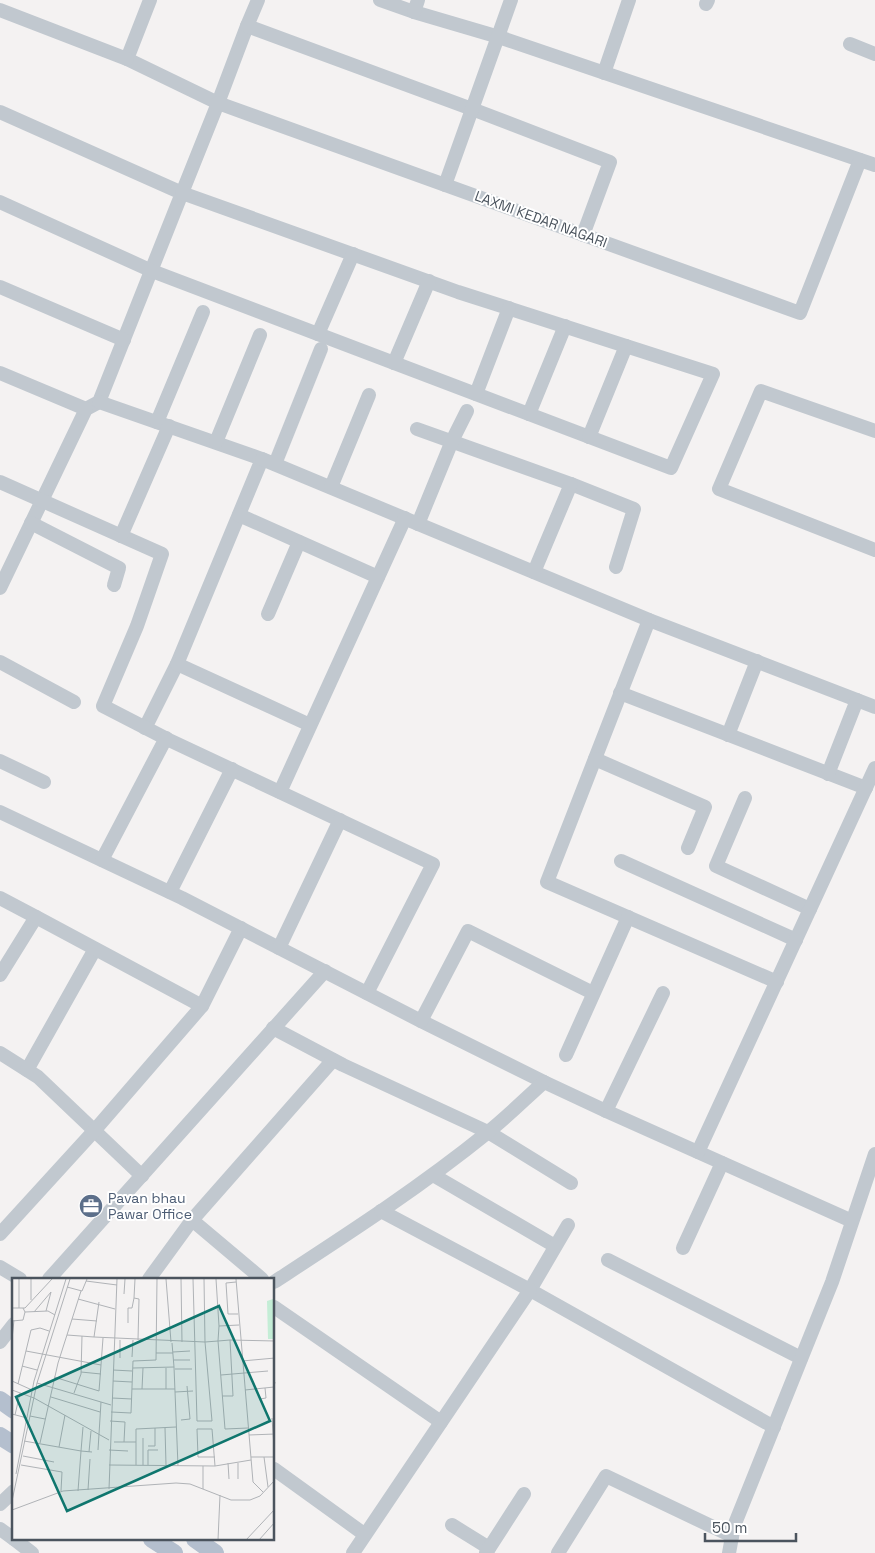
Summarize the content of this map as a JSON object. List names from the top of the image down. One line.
{"streets":{"street":["LAXMI KEDAR NAGARI"]},"places":{"office":["Pavan bhau Pawar Office"]},"scale_bar":"50 m"}
